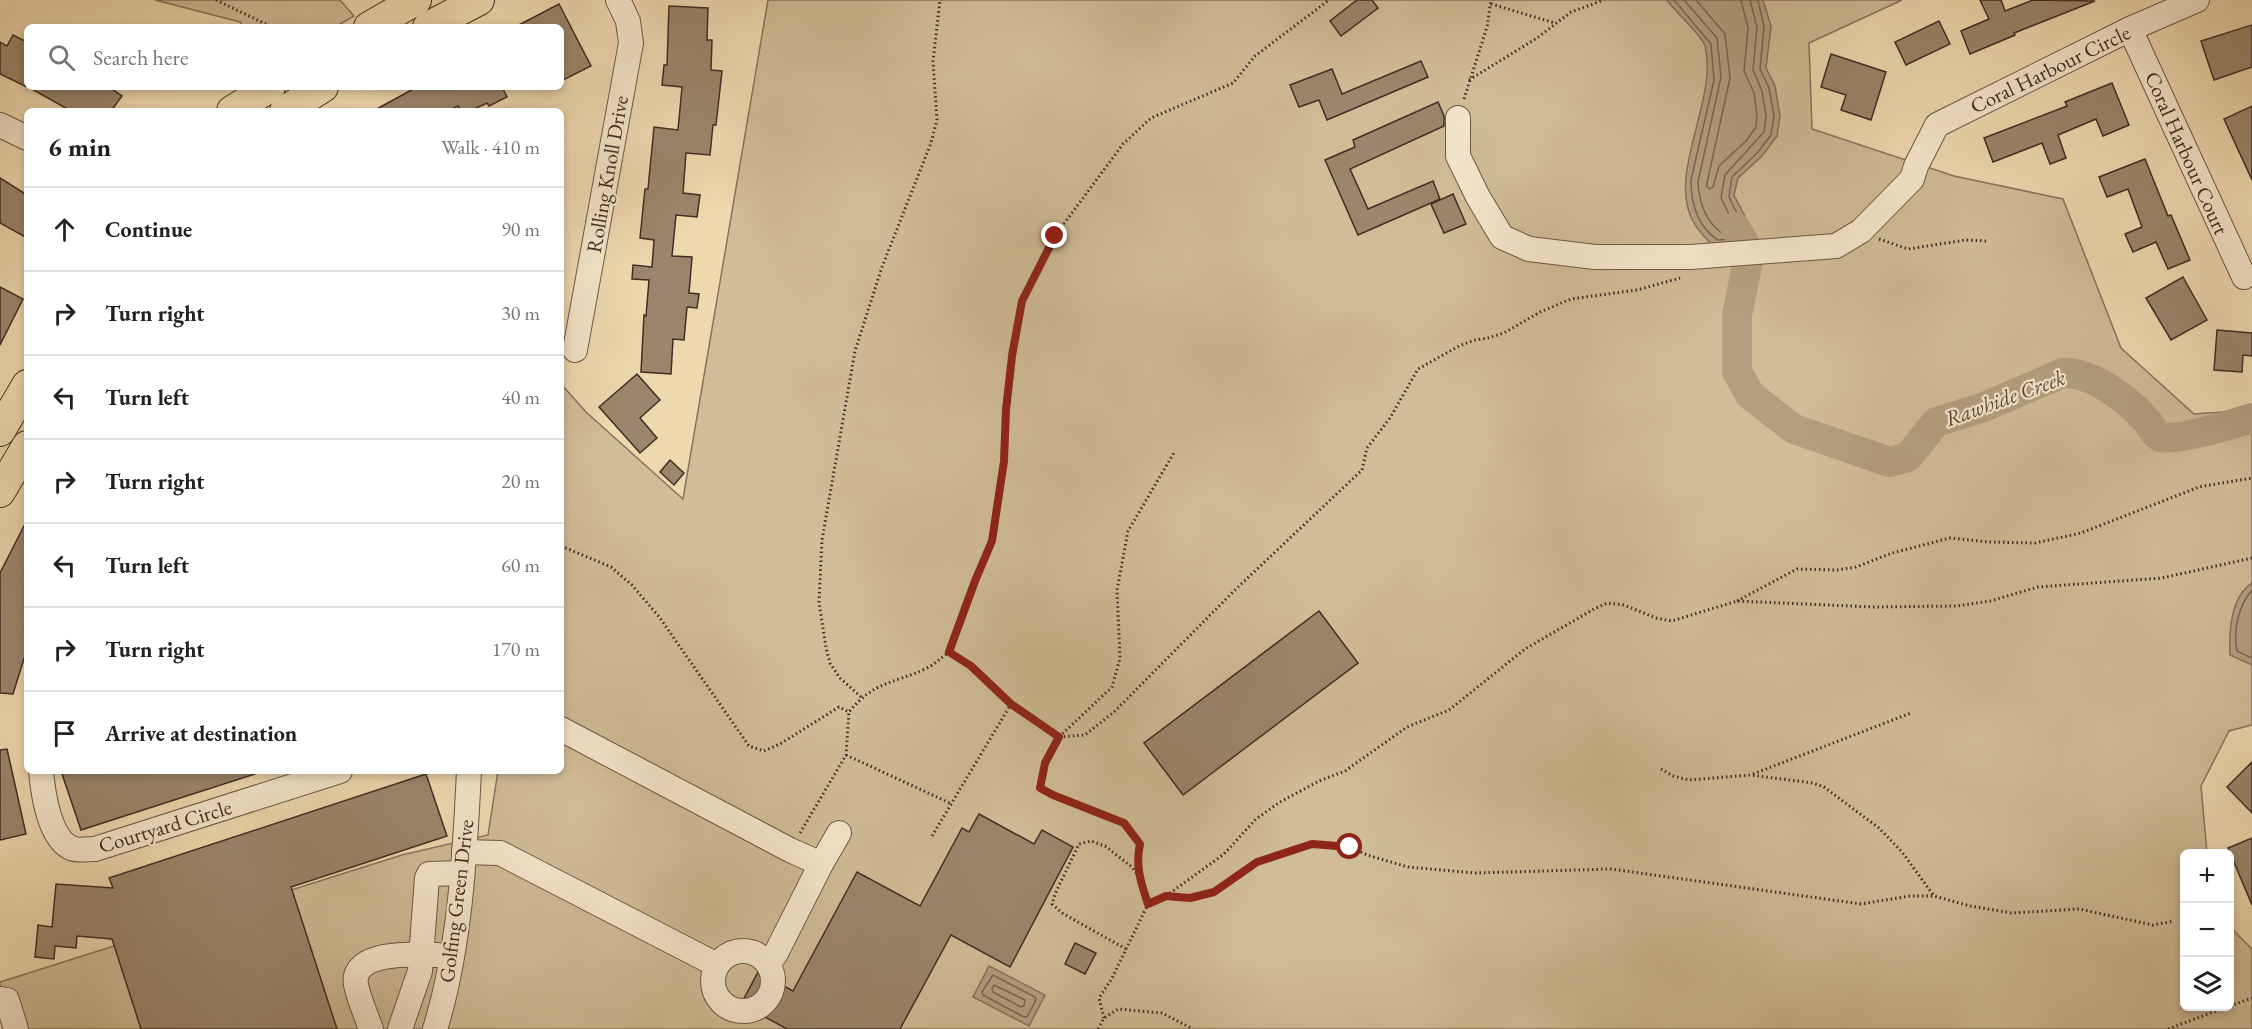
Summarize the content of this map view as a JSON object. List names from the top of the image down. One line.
{"streets":{"street":["Coral Harbour Circle","Coral Harbour Court","Rolling Knoll Drive","Courtyard Circle","Golfing Green Drive"]},"crossings":[["Coral Harbour Circle","Coral Harbour Court"]],"water":["Rawhide Creek"],"page":{"search":"Search here","heading":["6 min","Walk · 410 m"],"list":[["Continue","90 m"],["Turn right","30 m"],["Turn left","40 m"],["Turn right","20 m"],["Turn left","60 m"],["Turn right","170 m"],"Arrive at destination"],"map_buttons":["+","−"]}}
